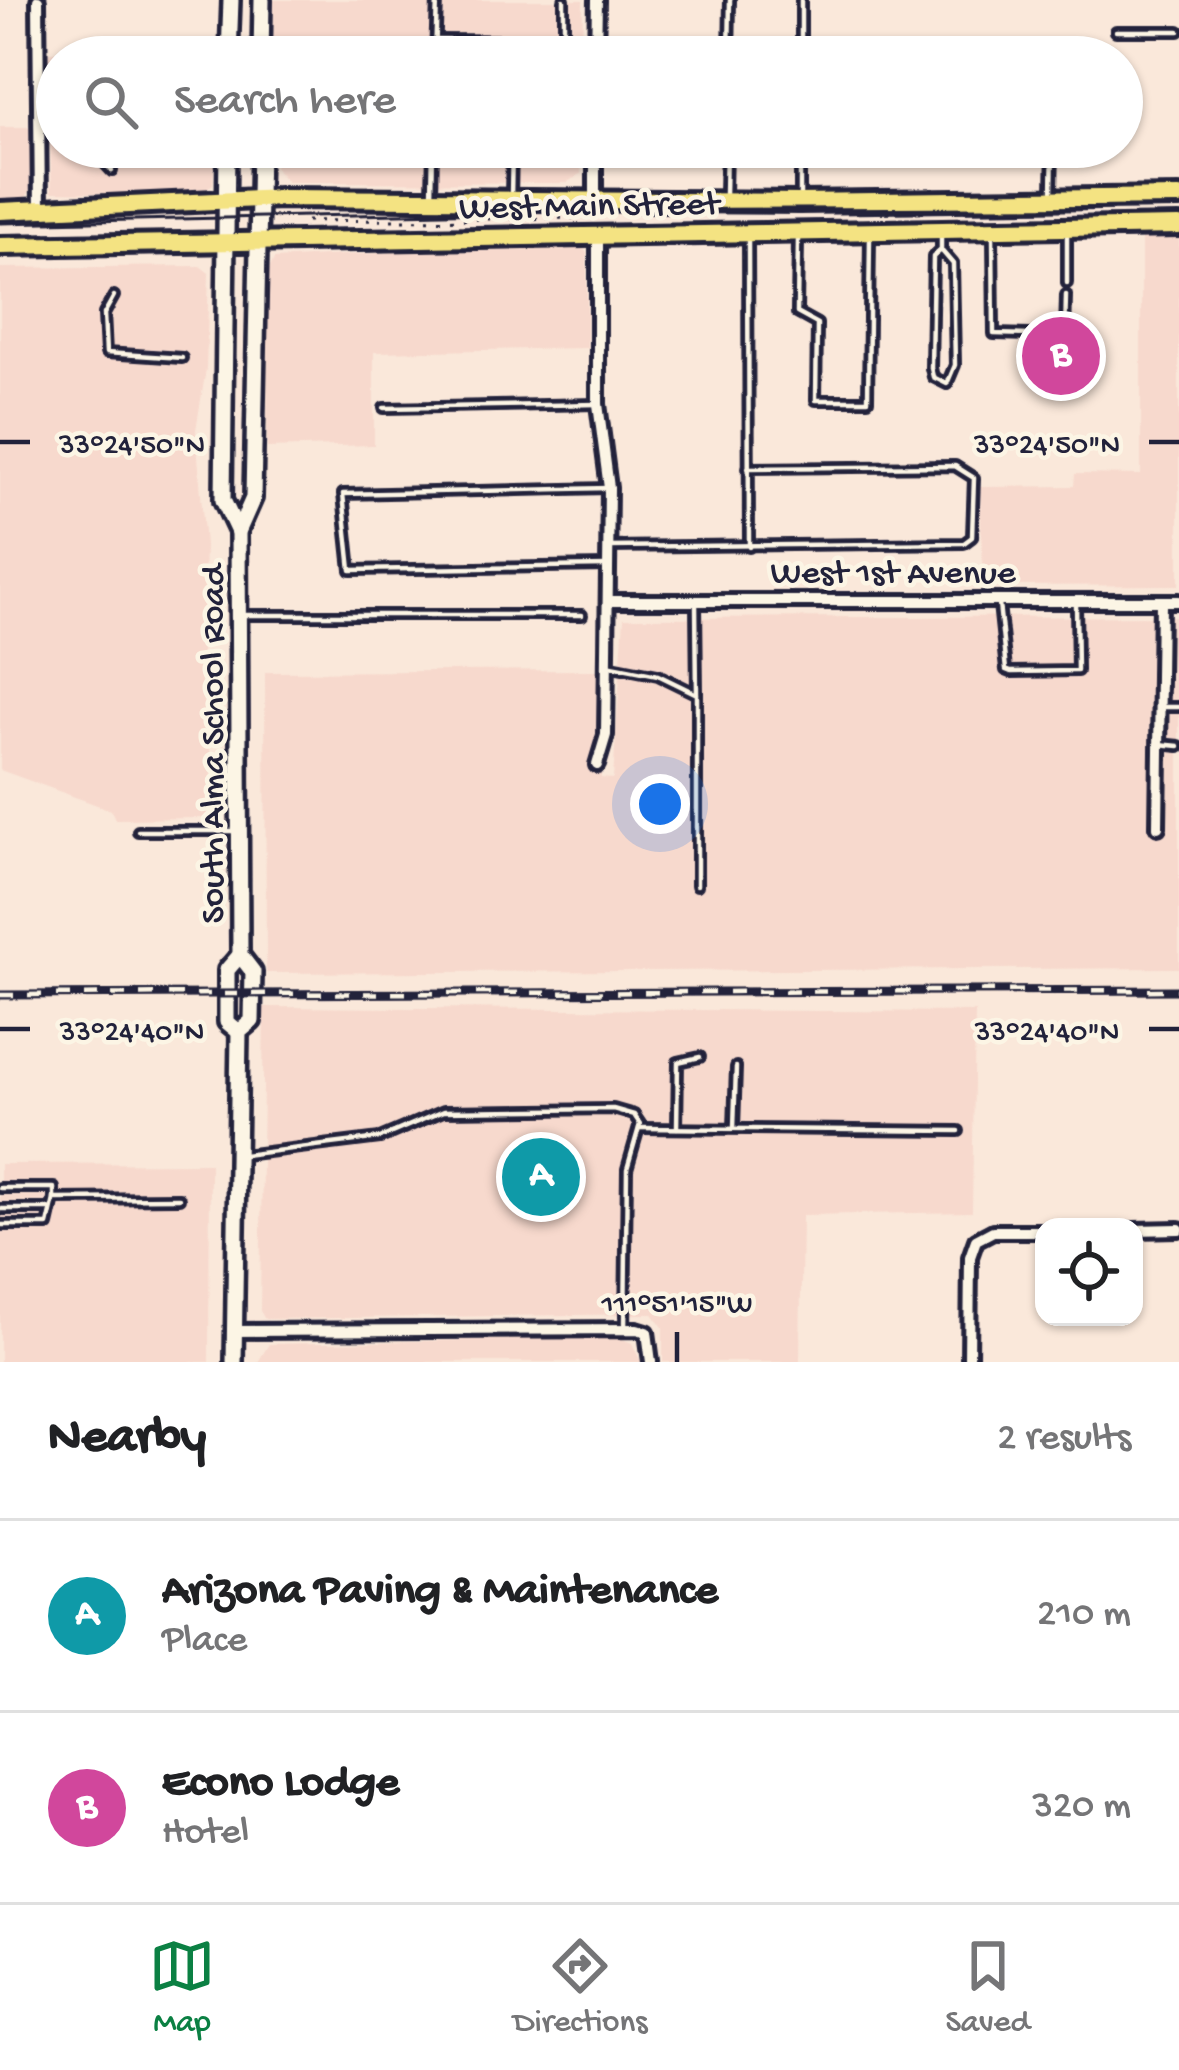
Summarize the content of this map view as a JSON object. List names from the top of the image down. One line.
{"streets":{"main road":["West Main Street","South Alma School Road"],"street":["West 1st Avenue"]},"crossings":[["West Main Street","South Alma School Road"]],"page":{"search":"Search here","pins":["B","A"],"heading":["Nearby","2 results"],"list":[{"mark":"A","name":"Arizona Paving & Maintenance","note":"Place","value":"210 m"},{"mark":"B","name":"Econo Lodge","note":"Hotel","value":"320 m"}],"nav":["Map","Directions","Saved"]},"coordinates":["33°24'50\"N","33°24'40\"N","111°51'15\"W"]}
